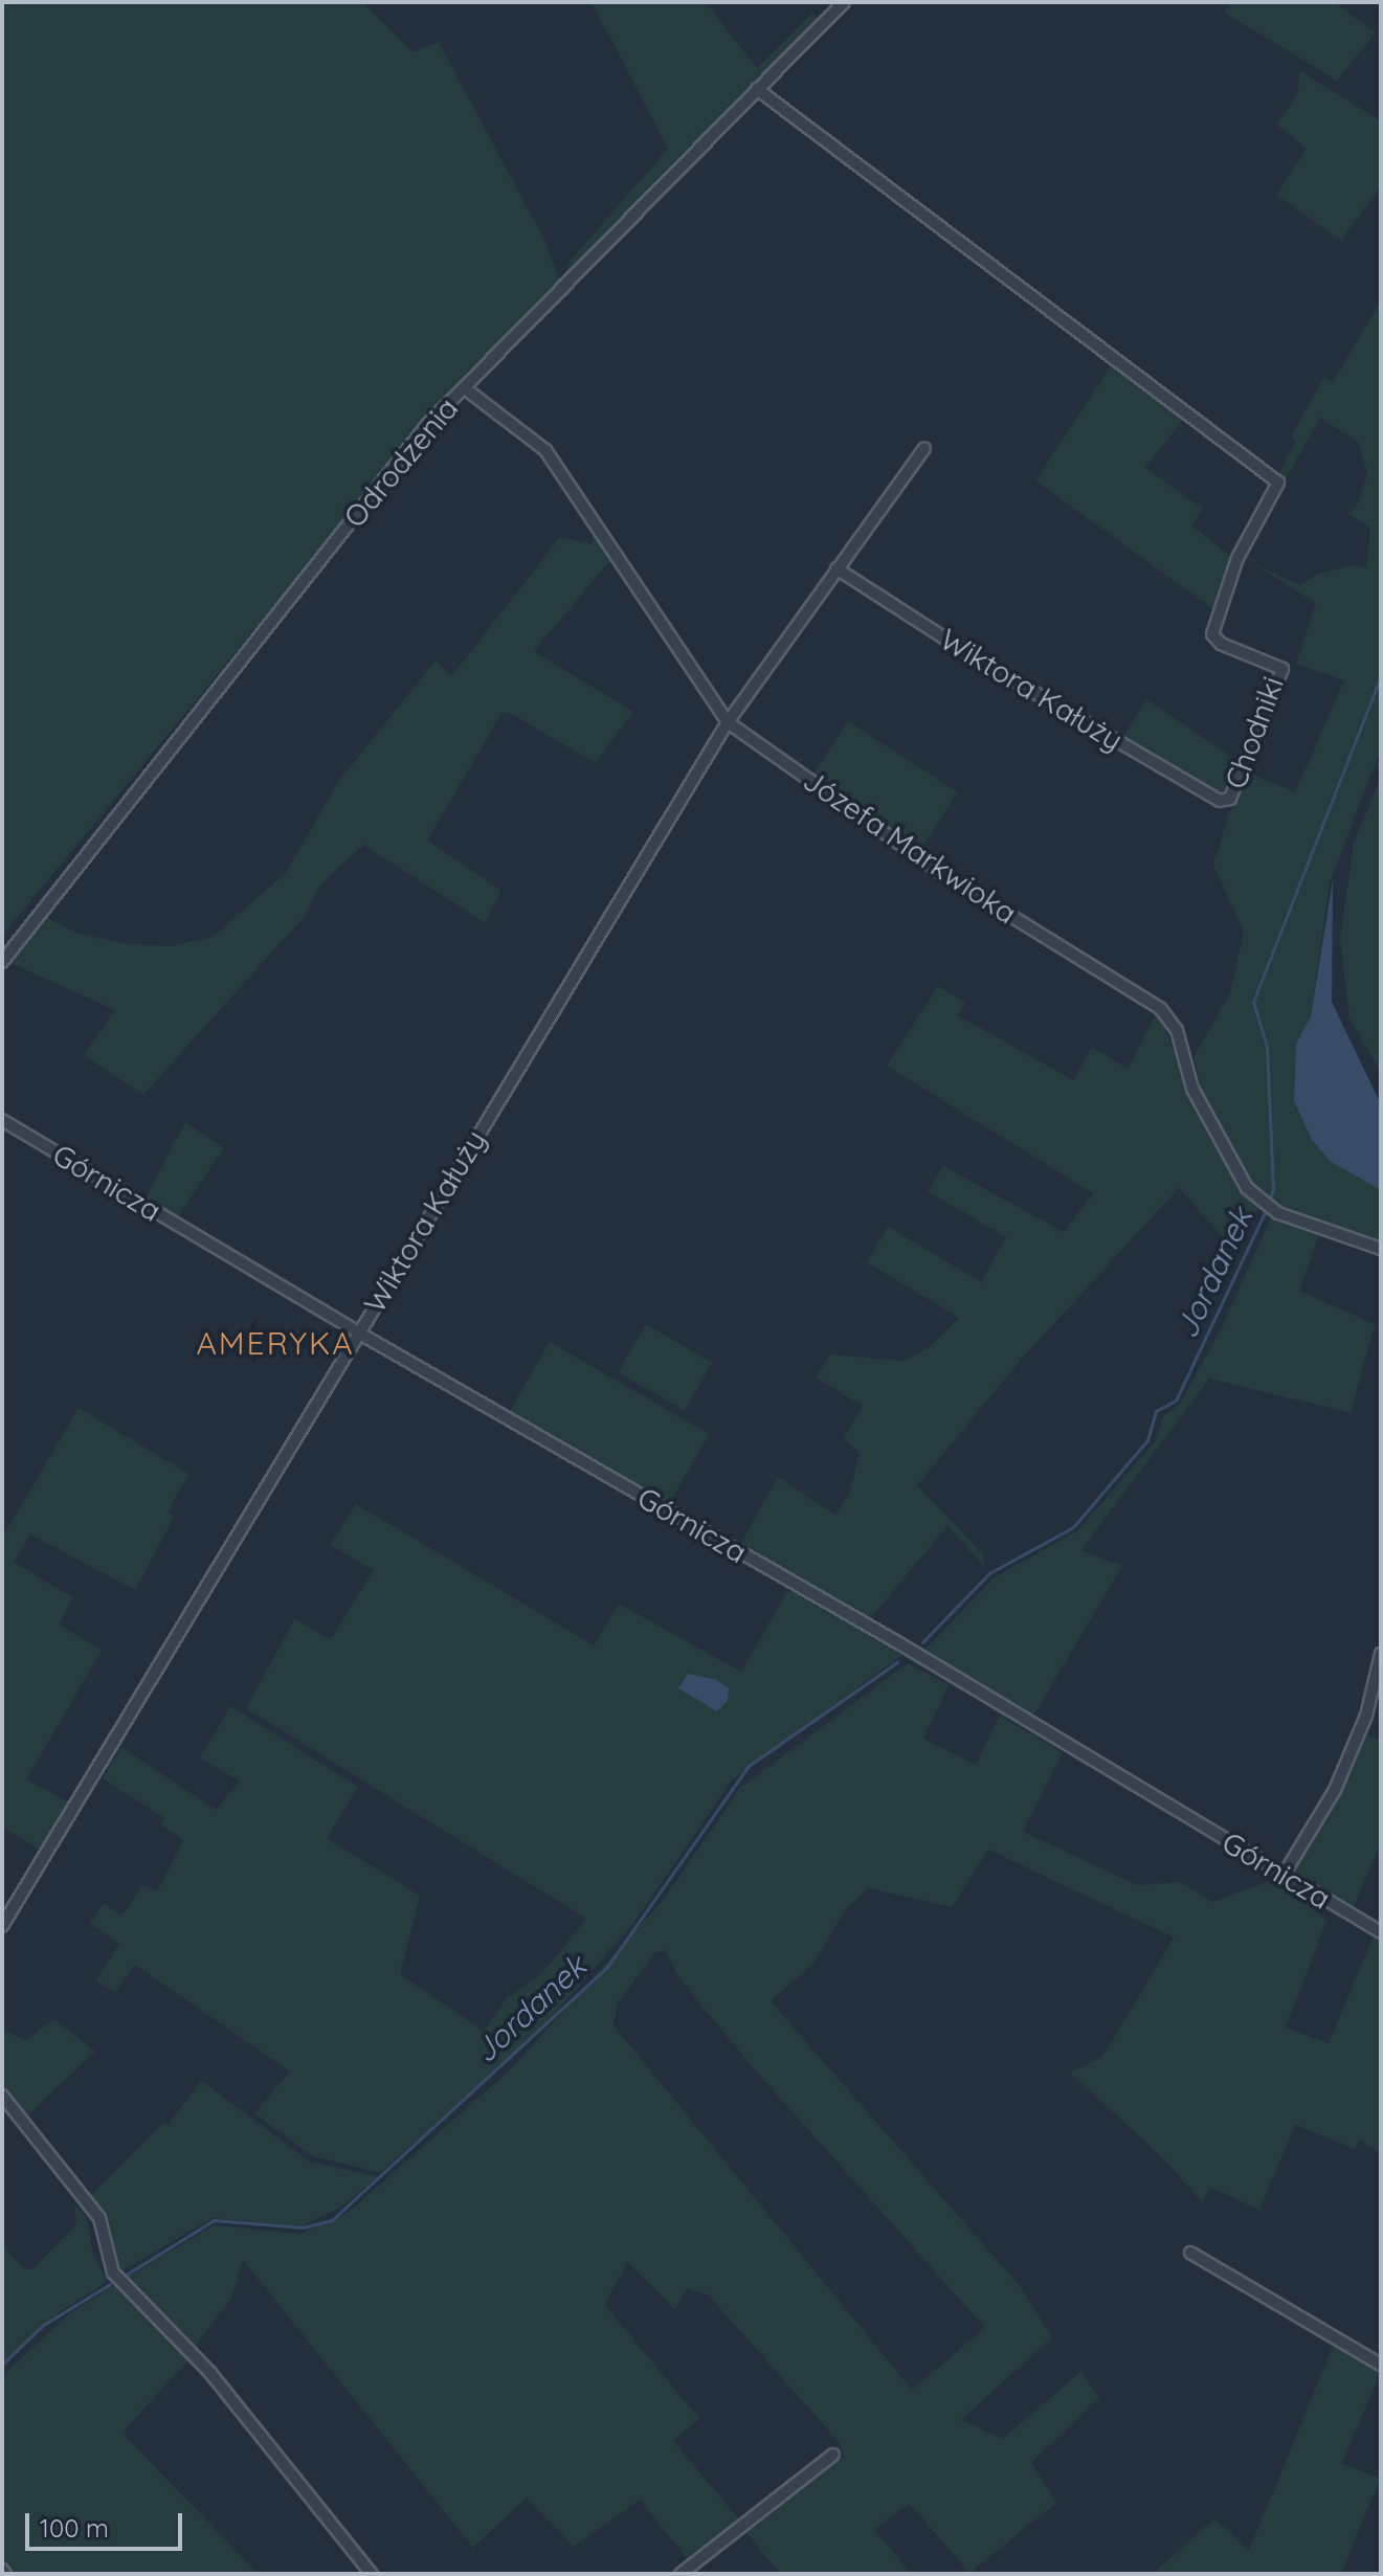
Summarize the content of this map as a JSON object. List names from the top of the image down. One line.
{"streets":{"street":["Odrodzenia","Wiktora Kałuży","Chodniki","Józefa Markwioka","Górnicza"]},"crossings":[["Odrodzenia","Chodniki"],["Odrodzenia","Józefa Markwioka"],["Wiktora Kałuży","Chodniki"],["Wiktora Kałuży","Józefa Markwioka"],["Wiktora Kałuży","Górnicza"]],"districts":["AMERYKA"],"water":["Jordanek"],"scale_bar":"100 m"}
